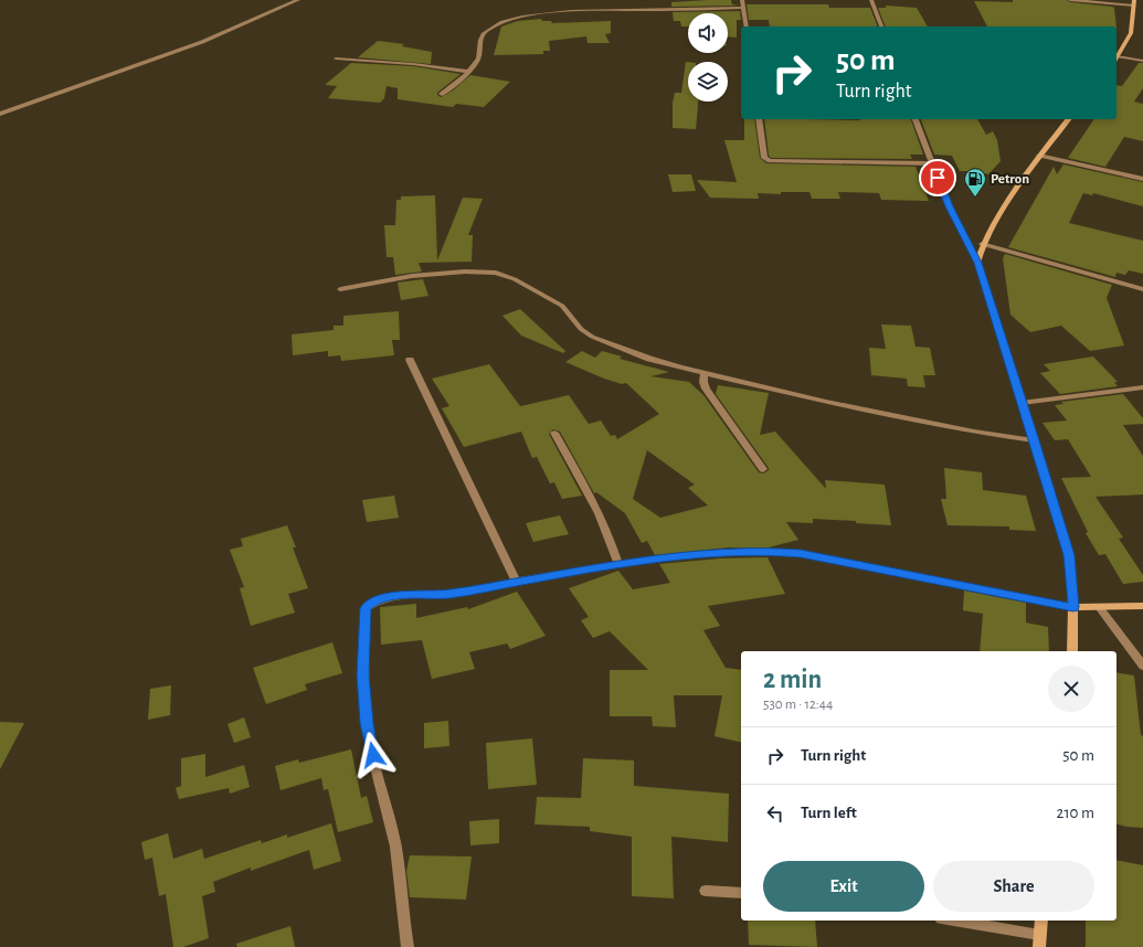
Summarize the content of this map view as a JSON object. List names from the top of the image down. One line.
{"places":{"fuel station":["Petron"]},"page":{"turn":["50 m","Turn right"],"heading":["2 min","530 m · 12:44"],"list":[{"name":"Turn right","value":"50 m"},{"name":"Turn left","value":"210 m"}],"buttons":["Exit","Share"]}}
